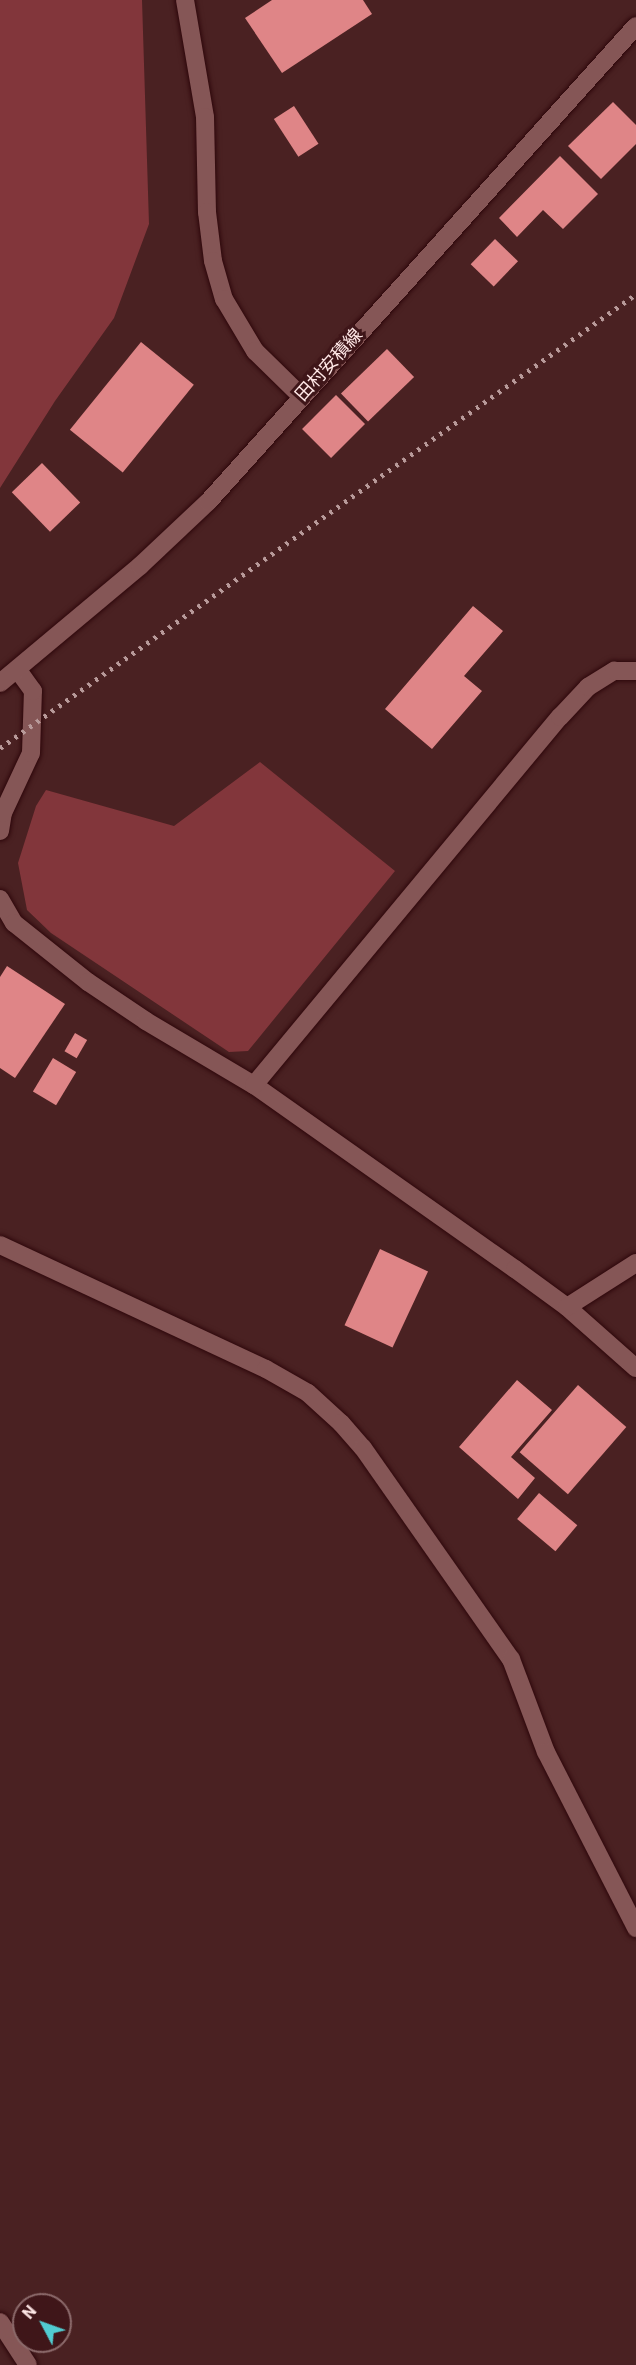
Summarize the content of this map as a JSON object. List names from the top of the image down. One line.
{"streets":{"street":["田村安積線"]},"north":"top left"}
